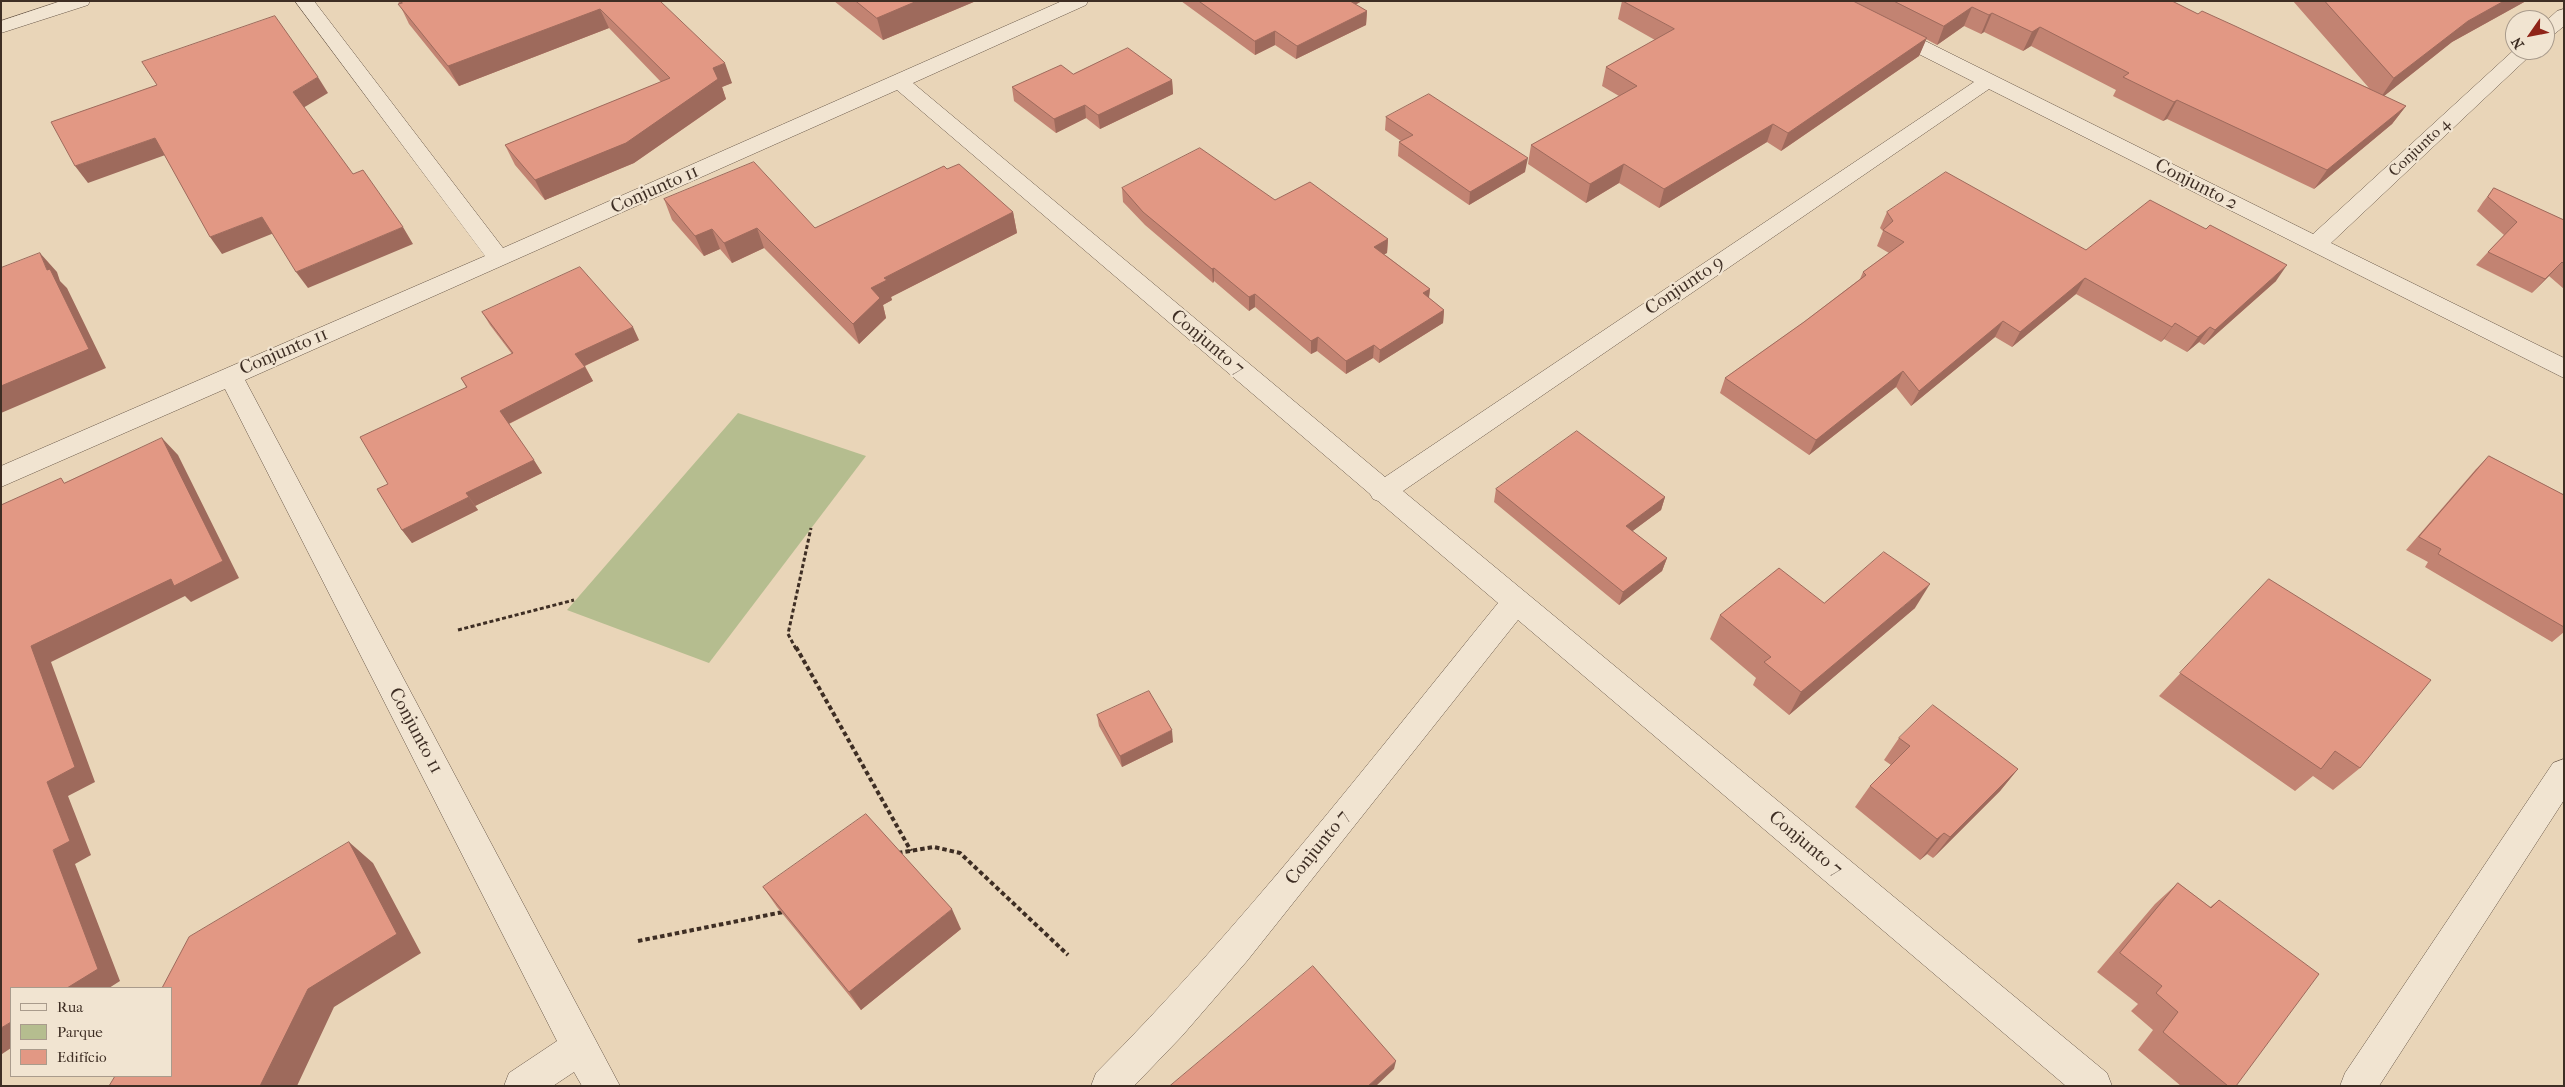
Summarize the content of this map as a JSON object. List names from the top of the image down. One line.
{"streets":{"street":["Conjunto 4","Conjunto 2","Conjunto 11","Conjunto 9","Conjunto 7"]},"crossings":[["Conjunto 4","Conjunto 2"],["Conjunto 2","Conjunto 9"],["Conjunto 11","Conjunto 7"],["Conjunto 9","Conjunto 7"]],"legend":["Rua","Parque","Edifício"],"north":"bottom left"}
